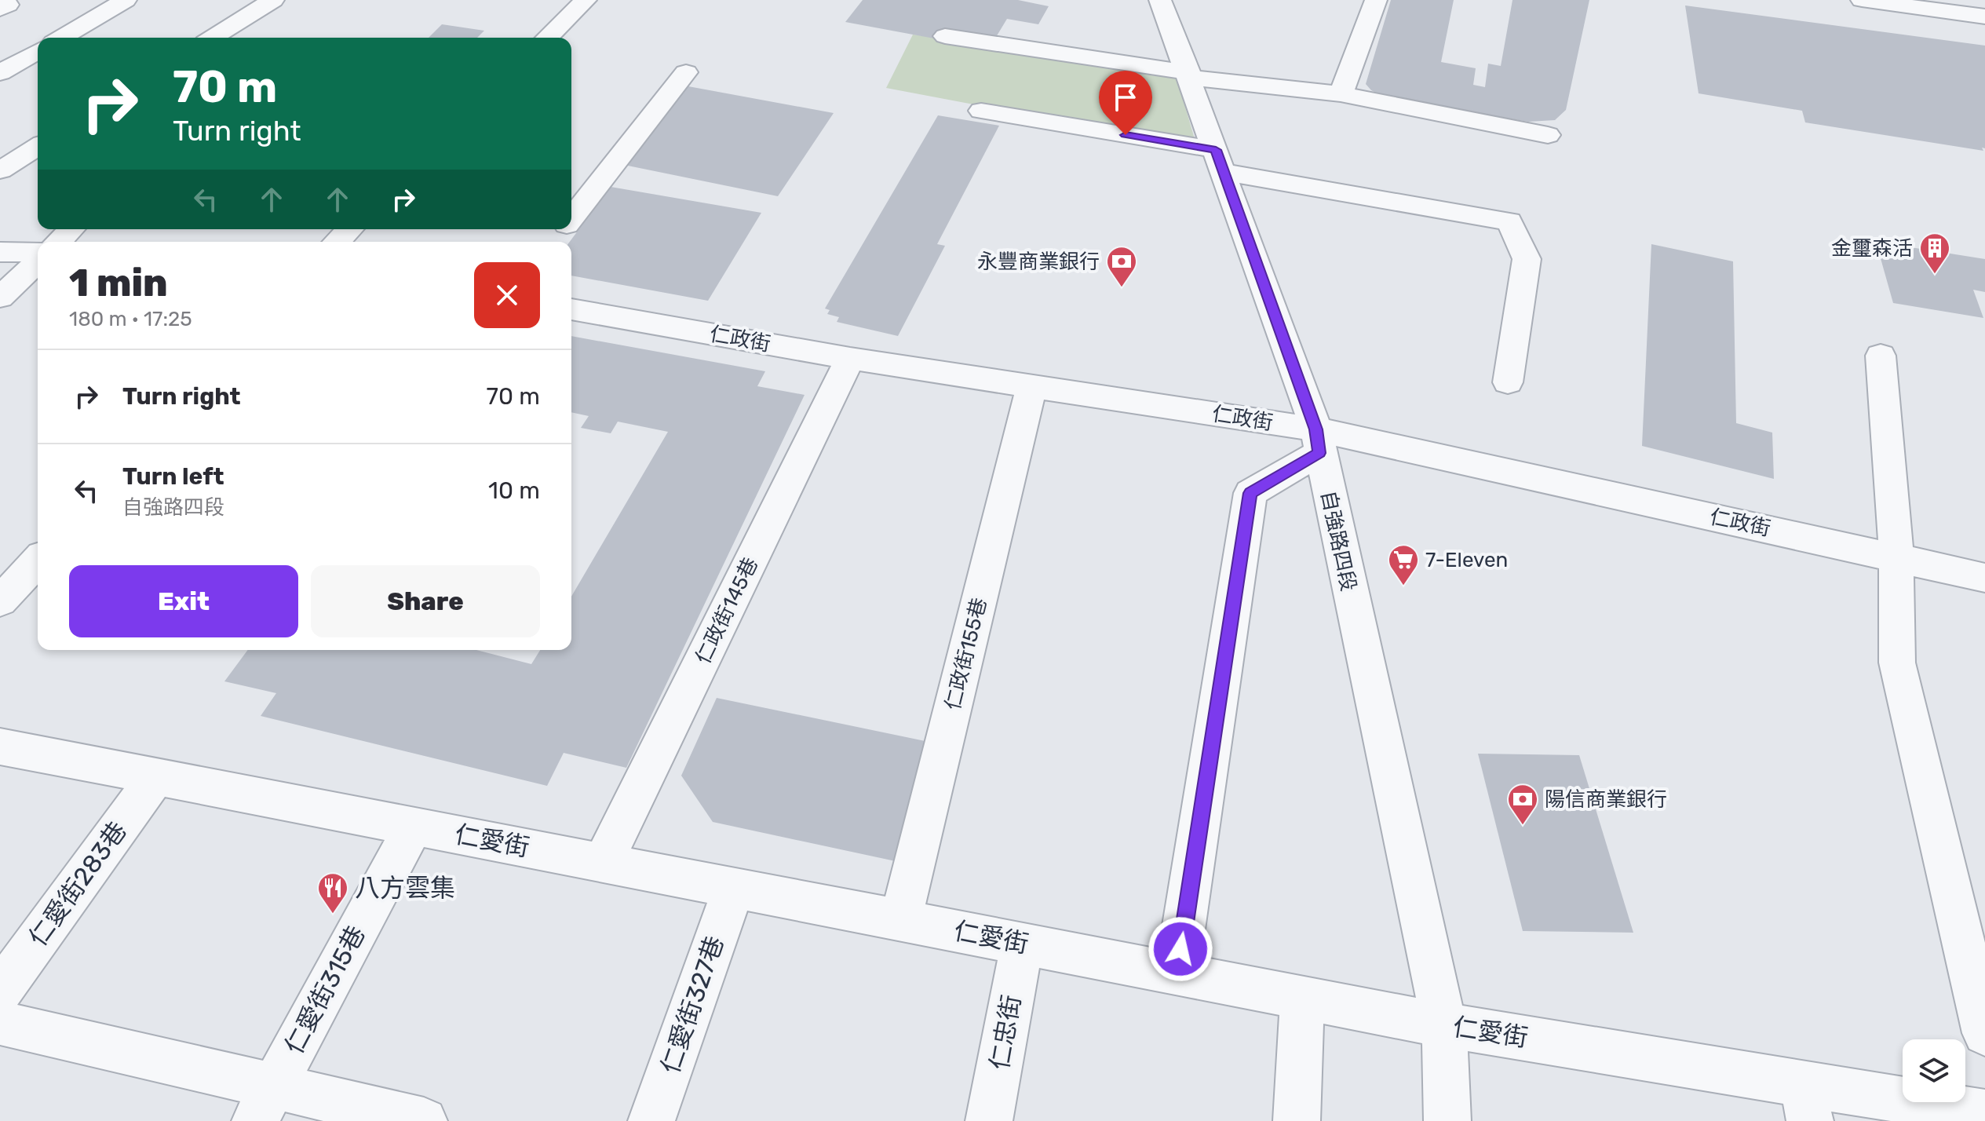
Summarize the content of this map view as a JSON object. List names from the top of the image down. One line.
{"streets":{"street":["仁政街","自強路四段","仁政街145巷","仁政街155巷","仁愛街","仁愛街283巷","仁愛街315巷","仁愛街327巷","仁忠街"]},"crossings":[["仁政街","自強路四段"],["仁政街","仁政街145巷"],["仁政街","仁政街155巷"],["自強路四段","仁愛街"],["仁政街145巷","仁愛街"],["仁政街155巷","仁愛街"],["仁愛街","仁愛街283巷"],["仁愛街","仁愛街315巷"],["仁愛街","仁愛街327巷"],["仁愛街","仁忠街"]],"places":{"building":["金璽森活"],"bank":["永豐商業銀行","陽信商業銀行"],"supermarket":["7-Eleven"],"restaurant":["八方雲集"]},"page":{"turn":["70 m","Turn right"],"heading":["1 min","180 m · 17:25"],"list":[{"name":"Turn right","value":"70 m"},{"name":"Turn left","note":"自強路四段","value":"10 m"}],"buttons":["Exit","Share"]}}
